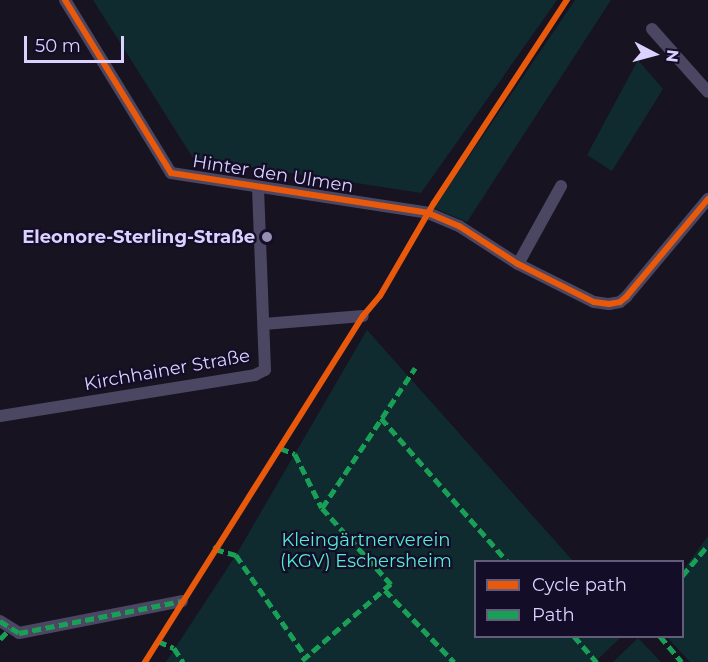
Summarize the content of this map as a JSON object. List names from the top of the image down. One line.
{"streets":{"street":["Hinter den Ulmen","Kirchhainer Straße"]},"crossings":[["Hinter den Ulmen","Kirchhainer Straße"]],"parks":["Kleingärtnerverein (KGV) Eschersheim"],"places":["Eleonore-Sterling-Straße"],"legend":["Cycle path","Path"],"scale_bar":"50 m","north":"right"}
